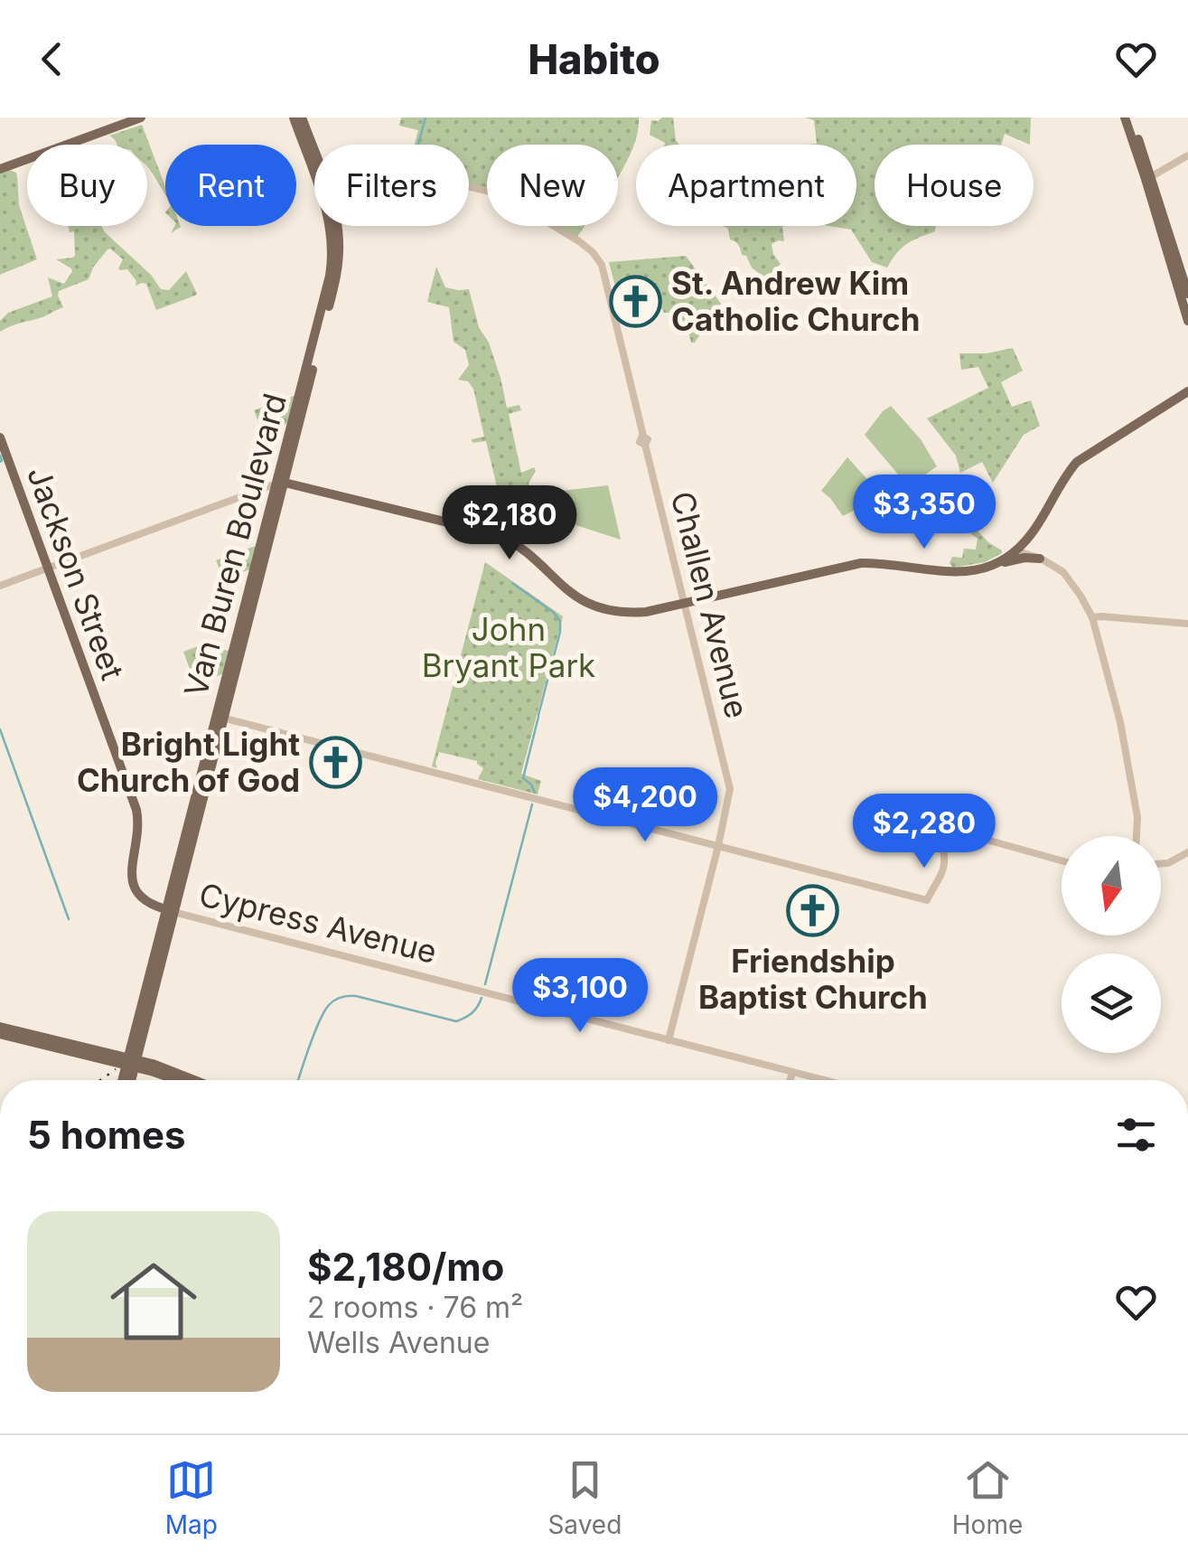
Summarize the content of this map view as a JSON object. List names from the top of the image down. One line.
{"streets":{"main road":["Van Buren Boulevard","Jackson Street"],"street":["Challen Avenue","Cypress Avenue"]},"crossings":[["Van Buren Boulevard","Jackson Street"],["Van Buren Boulevard","Cypress Avenue"],["Jackson Street","Cypress Avenue"],["Challen Avenue","Cypress Avenue"]],"parks":["John Bryant Park"],"places":{"church":["St. Andrew Kim Catholic Church","Bright Light Church of God","Friendship Baptist Church"]},"north":"bottom","page":{"header":"Habito","chip":["Buy","Rent","Filters","New","Apartment","House"],"price":["$3,350","$2,180","$4,200","$2,280","$3,100"],"heading":"5 homes","list":[{"name":"$2,180/mo","note":"2 rooms · 76 m² · Wells Avenue"}],"tabs":["Map","Saved","Home"]}}
